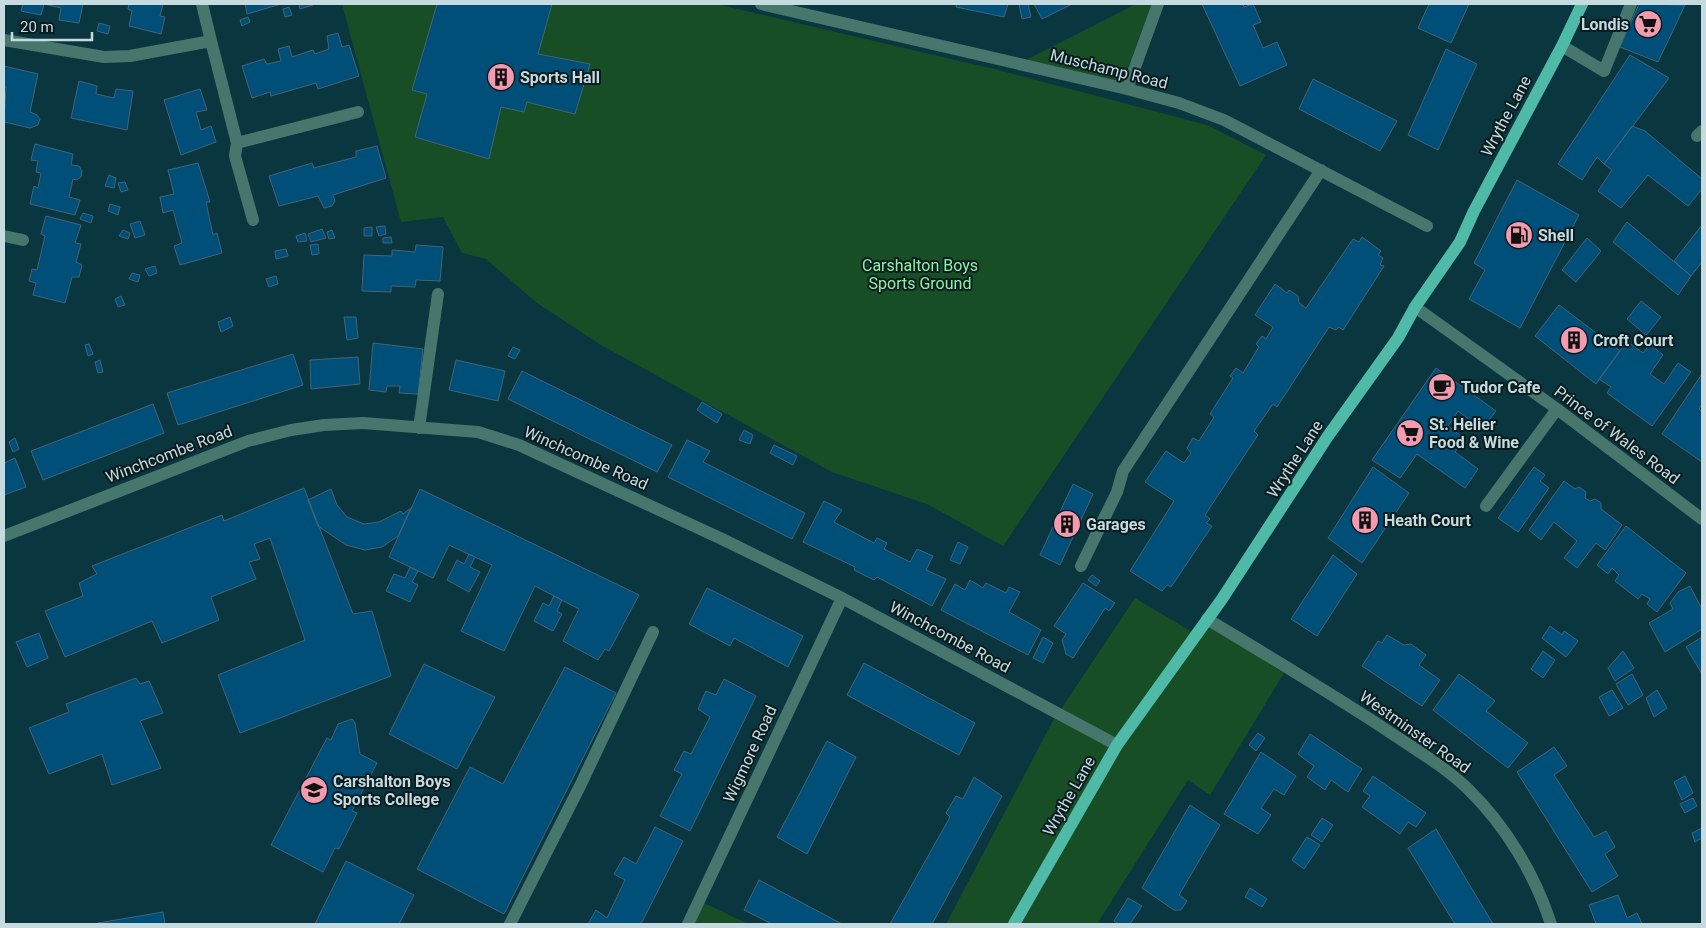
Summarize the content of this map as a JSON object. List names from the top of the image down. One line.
{"streets":{"main road":["Wrythe Lane"],"street":["Muschamp Road","Prince of Wales Road","Winchcombe Road","Westminster Road","Wigmore Road"]},"crossings":[["Wrythe Lane","Prince of Wales Road"],["Wrythe Lane","Winchcombe Road"],["Wrythe Lane","Westminster Road"],["Winchcombe Road","Wigmore Road"]],"parks":["Carshalton Boys Sports Ground"],"places":{"supermarket":["Londis","St. Helier Food & Wine"],"building":["Sports Hall","Croft Court","Heath Court","Garages"],"fuel station":["Shell"],"cafe":["Tudor Cafe"],"school or university":["Carshalton Boys Sports College"]},"scale_bar":"20 m"}
